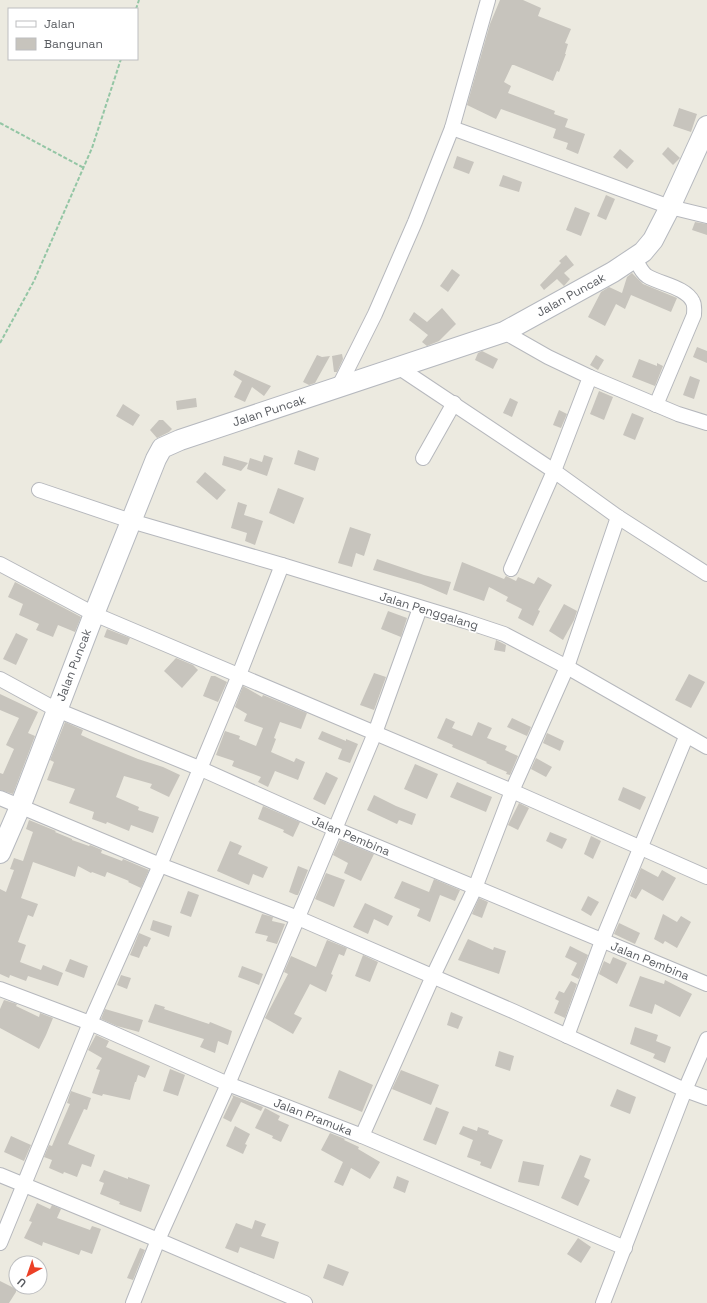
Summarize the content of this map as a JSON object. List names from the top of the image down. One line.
{"streets":{"street":["Jalan Puncak","Jalan Penggalang","Jalan Pembina","Jalan Pramuka"]},"crossings":[["Jalan Puncak","Jalan Penggalang"],["Jalan Puncak","Jalan Pembina"]],"legend":["Jalan","Bangunan"],"north":"bottom left"}
